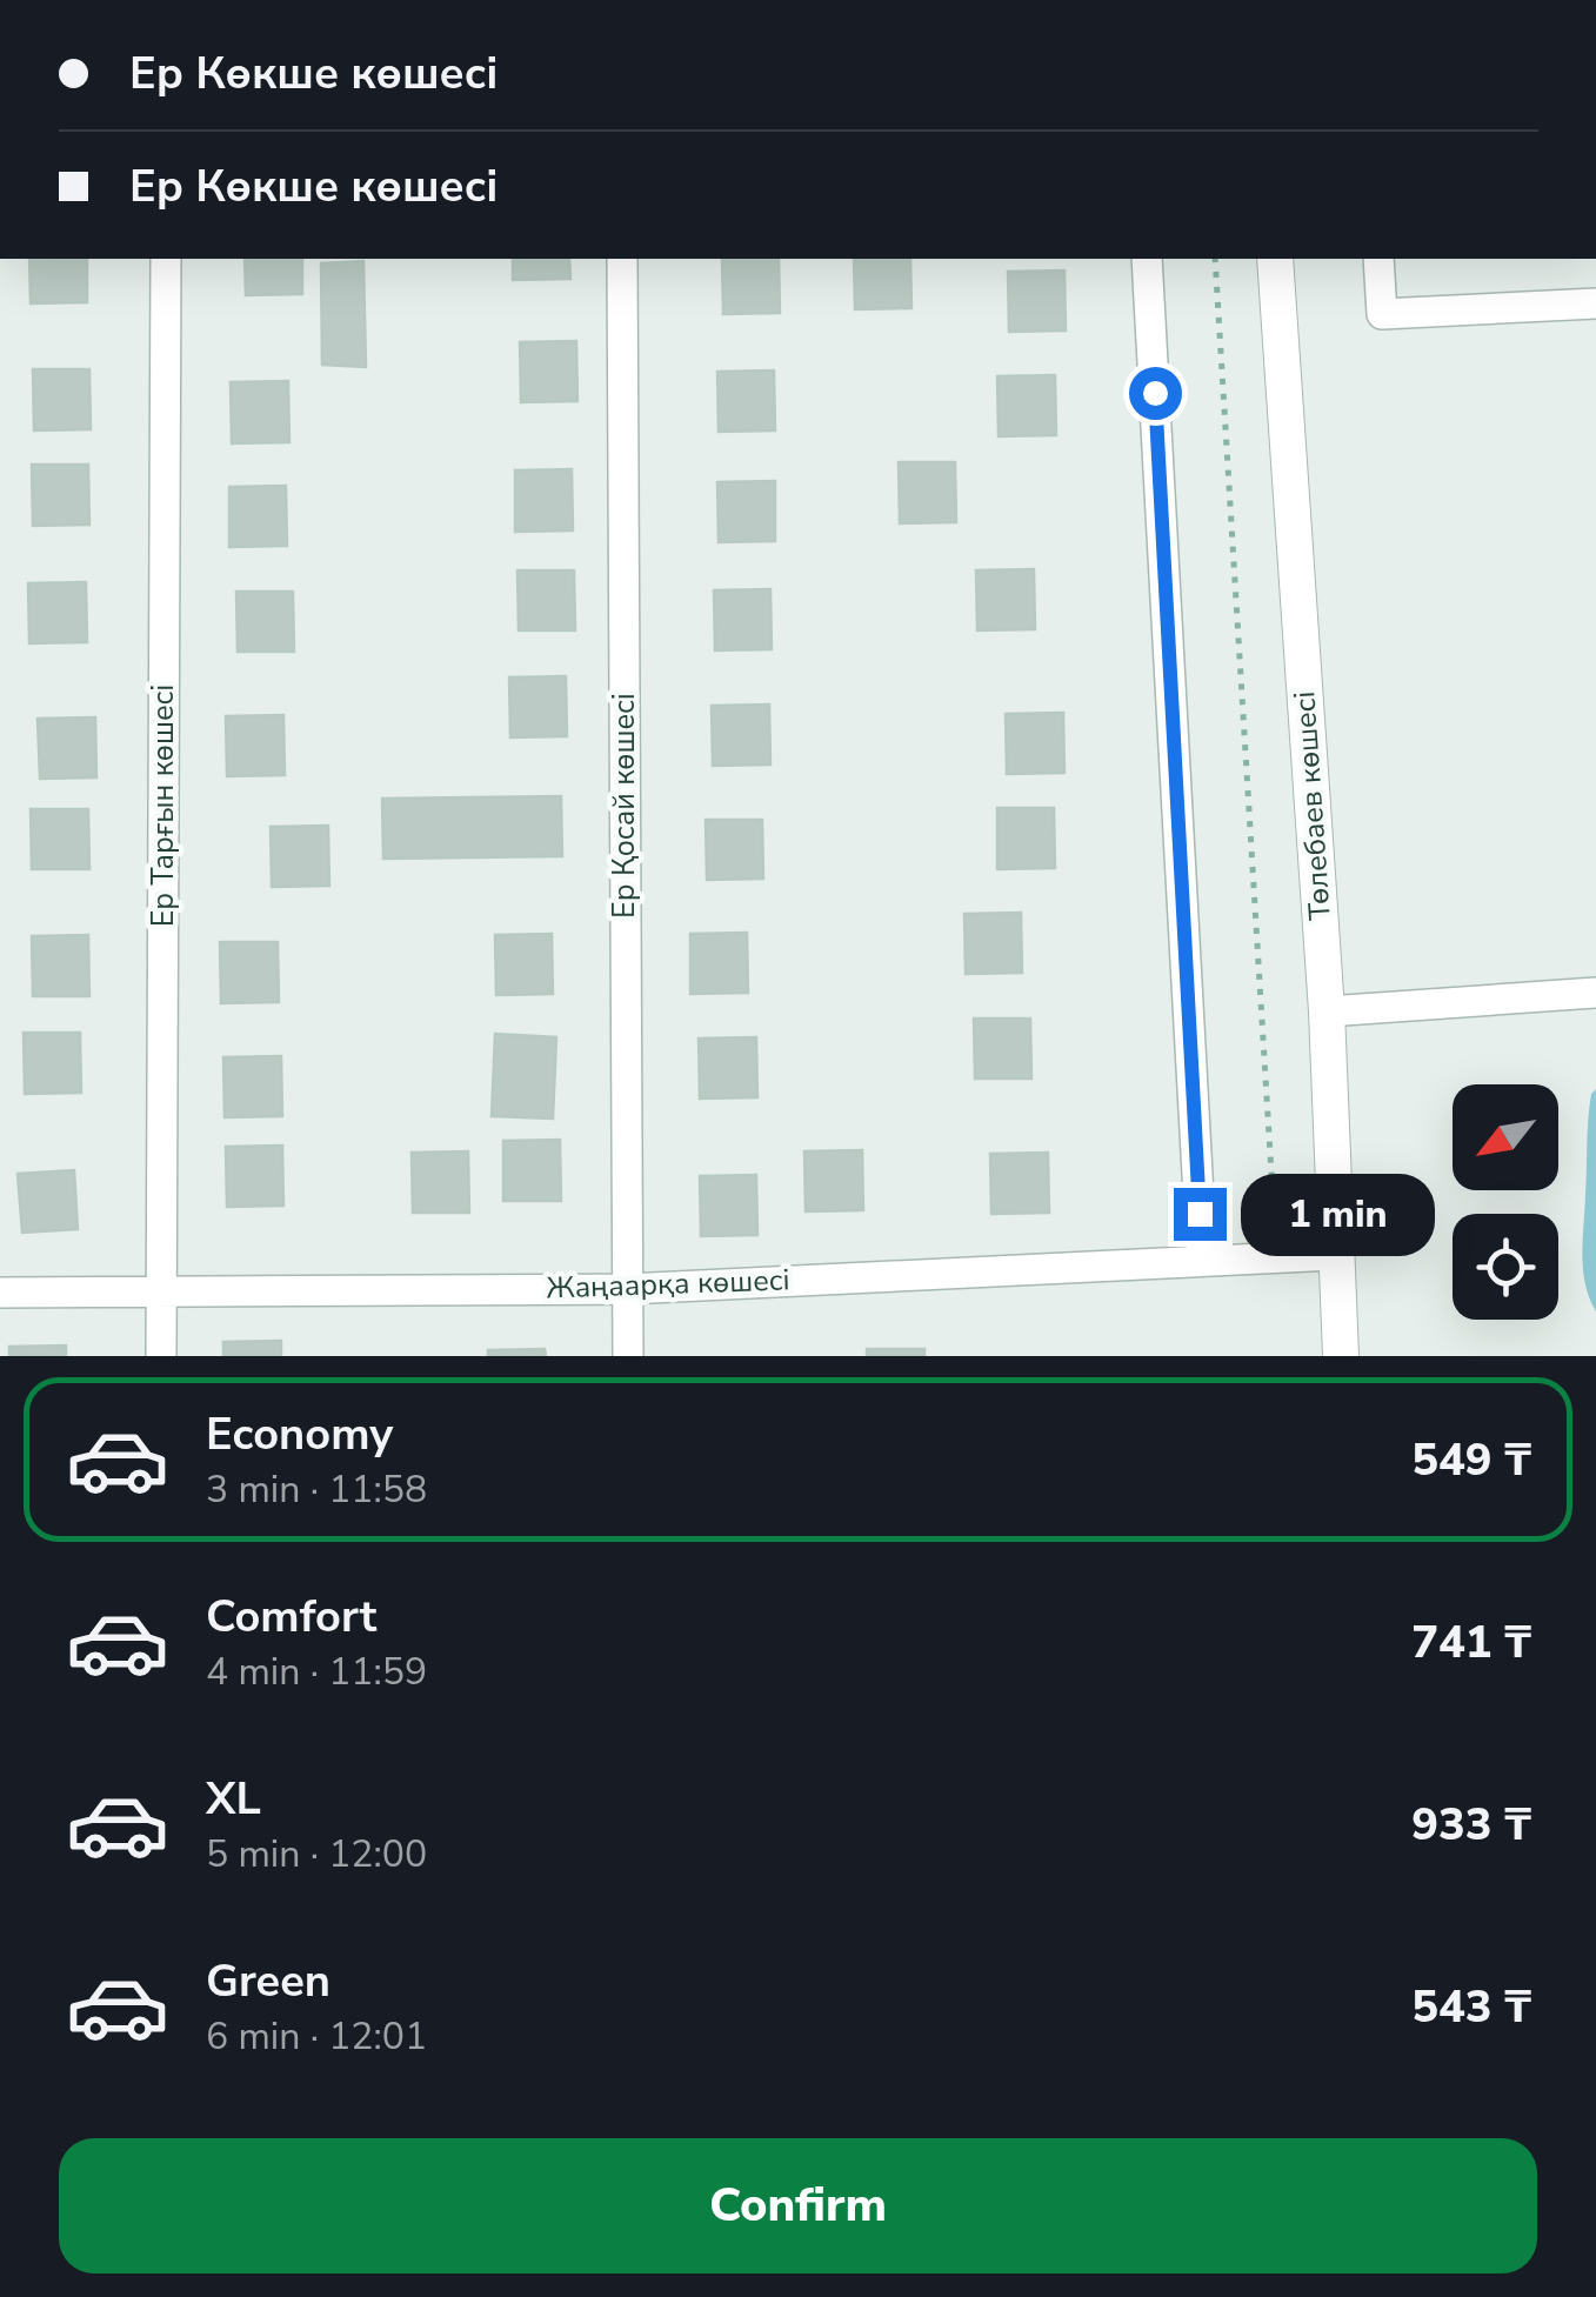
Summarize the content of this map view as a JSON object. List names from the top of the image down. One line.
{"streets":{"street":["Ер Тарғын көшесі","Ер Қосай көшесі","Төлебаев көшесі","Жаңаарқа көшесі"]},"crossings":[["Ер Тарғын көшесі","Жаңаарқа көшесі"],["Ер Қосай көшесі","Жаңаарқа көшесі"],["Төлебаев көшесі","Жаңаарқа көшесі"]],"north":"bottom left","page":{"banner":["Ер Көкше көшесі","Ер Көкше көшесі"],"bubble":"1 min","list":[{"name":"Economy","note":"3 min · 11:58","value":"549 ₸"},{"name":"Comfort","note":"4 min · 11:59","value":"741 ₸"},{"name":"XL","note":"5 min · 12:00","value":"933 ₸"},{"name":"Green","note":"6 min · 12:01","value":"543 ₸"}],"buttons":"Confirm"}}
